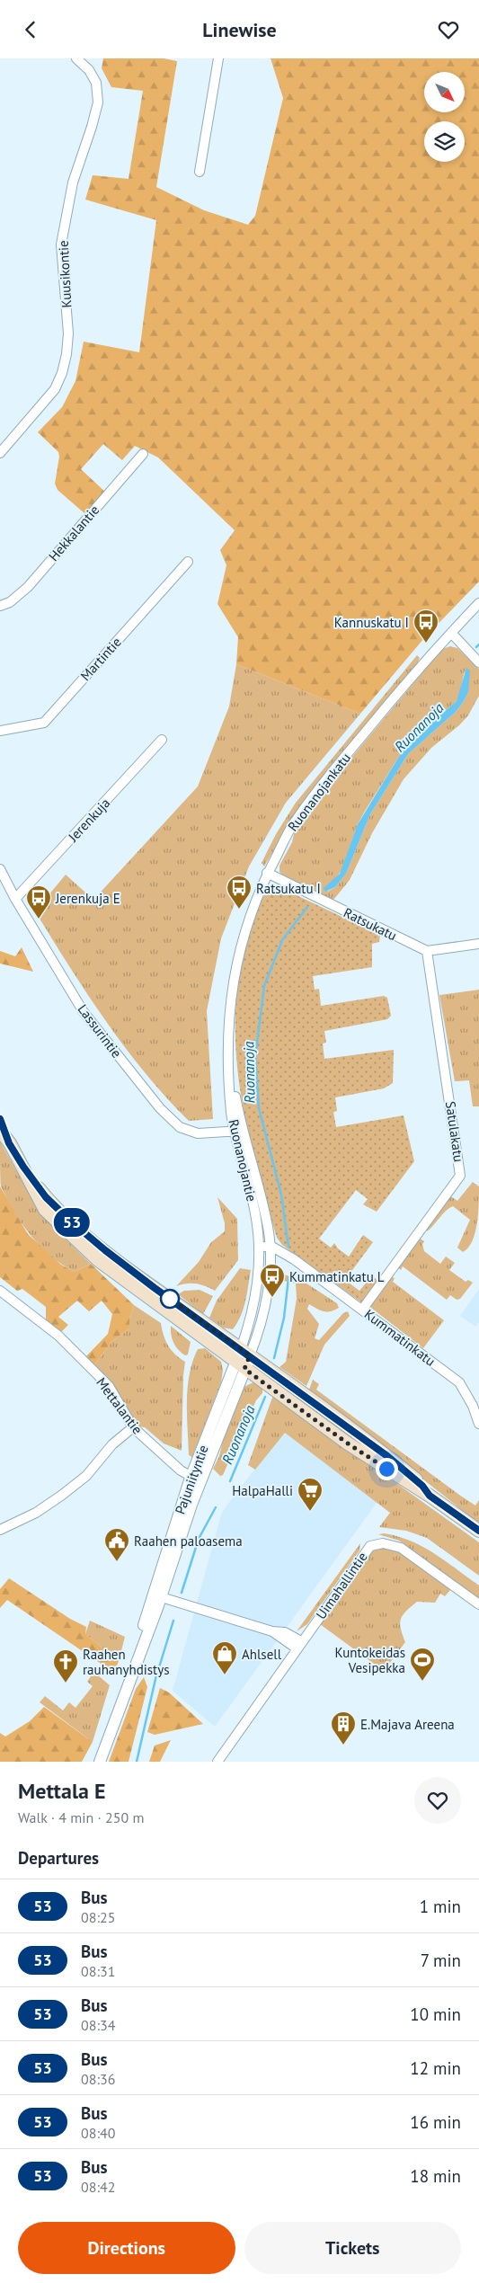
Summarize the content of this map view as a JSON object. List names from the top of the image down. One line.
{"streets":{"street":["Kuusikontie","Hekkalantie","Martintie","Ruonanojankatu","Jerenkuja","Ratsukatu","Lassurintie","Satulakatu","Ruonanojantie","Kummatinkatu","Mettalantie","Pajuniityntie","Uimahallintie"]},"crossings":[["Ruonanojankatu","Ratsukatu"],["Ruonanojankatu","Ruonanojantie"],["Jerenkuja","Lassurintie"],["Ratsukatu","Satulakatu"],["Lassurintie","Ruonanojantie"],["Satulakatu","Kummatinkatu"],["Ruonanojantie","Kummatinkatu"],["Ruonanojantie","Pajuniityntie"],["Mettalantie","Pajuniityntie"]],"water":["Ruonanoja"],"places":{"bus stop":["Kannuskatu I","Ratsukatu I","Jerenkuja E","Kummatinkatu L"],"supermarket":["HalpaHalli"],"public building":["Raahen paloasema"],"shop":["Ahlsell"],"sports":["Kuntokeidas Vesipekka"],"church":["Raahen rauhanyhdistys"],"building":["E.Majava Areena"]},"lines":["bus line 53"],"north":"bottom right","page":{"header":"Linewise","on_map":"53","heading":[["Mettala E","Walk · 4 min · 250 m"],"Departures"],"list":[{"mark":"53","name":"Bus","note":"08:25","value":"1 min"},{"mark":"53","name":"Bus","note":"08:31","value":"7 min"},{"mark":"53","name":"Bus","note":"08:34","value":"10 min"},{"mark":"53","name":"Bus","note":"08:36","value":"12 min"},{"mark":"53","name":"Bus","note":"08:40","value":"16 min"},{"mark":"53","name":"Bus","note":"08:42","value":"18 min"}],"buttons":["Directions","Tickets"]}}
